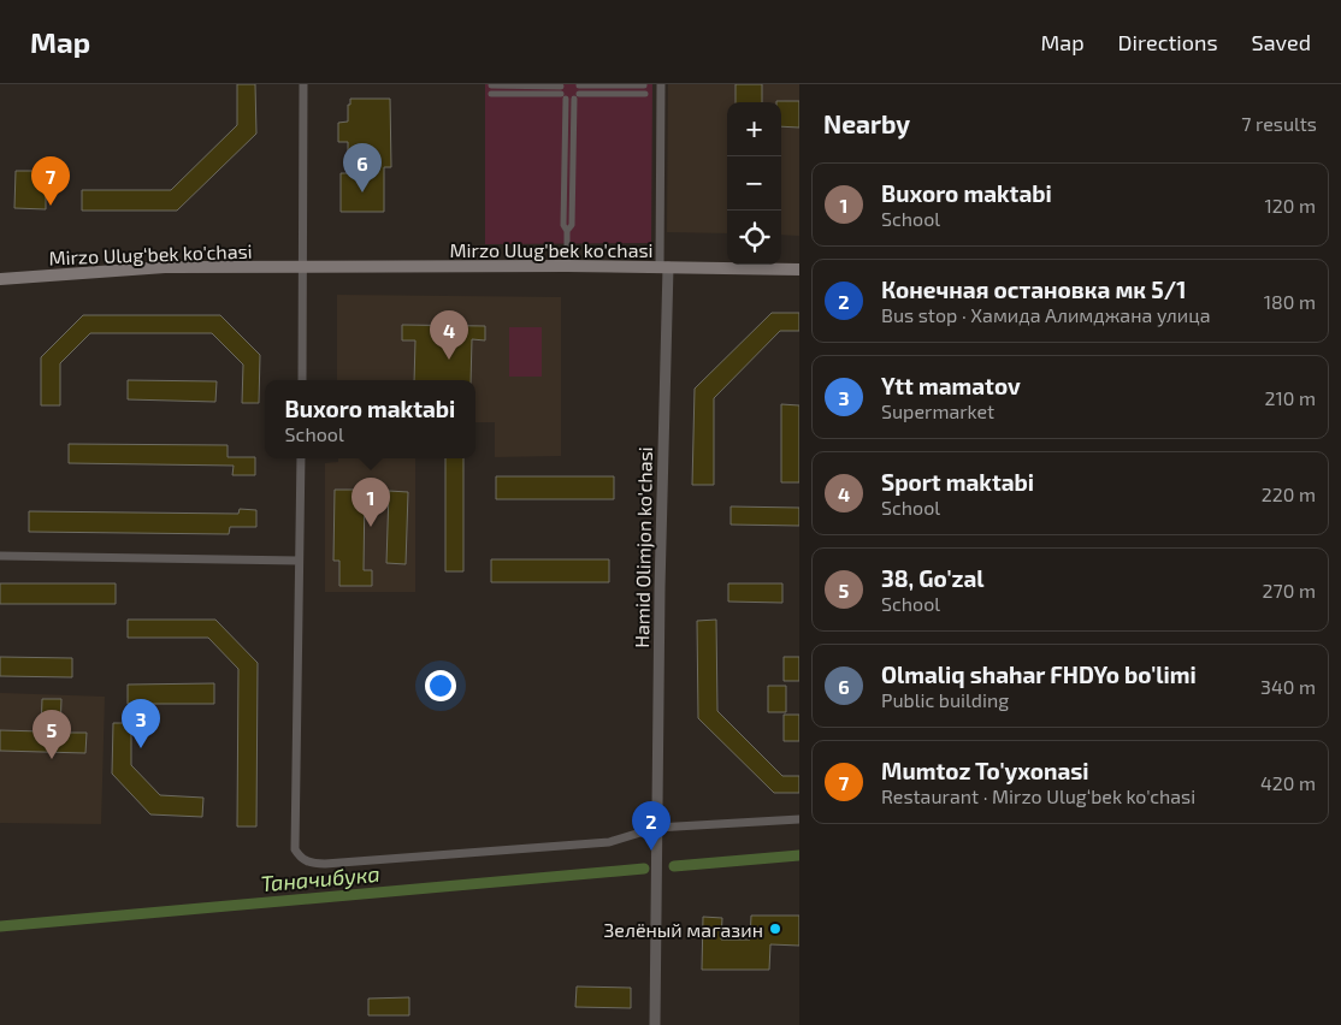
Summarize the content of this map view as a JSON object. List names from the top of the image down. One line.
{"streets":{"main road":["Mirzo Ulug'bek ko'chasi","Mirzo Ulug‘bek ko'chasi"],"street":["Hamid Olimjon ko'chasi"]},"crossings":[["Mirzo Ulug'bek ko'chasi","Mirzo Ulug‘bek ko'chasi"],["Mirzo Ulug'bek ko'chasi","Hamid Olimjon ko'chasi"]],"water":["Таначибука"],"places":["Зелёный магазин"],"page":{"header":"Map","nav":["Map","Directions","Saved"],"heading":["Nearby","7 results"],"map_buttons":["+","−"],"pins":["6","7","4","1","3","5","2"],"list":[{"mark":"1","name":"Buxoro maktabi","note":"School","value":"120 m"},{"mark":"2","name":"Конечная остановка мк 5/1","note":"Bus stop · Хамида Алимджана улица","value":"180 m"},{"mark":"3","name":"Ytt mamatov","note":"Supermarket","value":"210 m"},{"mark":"4","name":"Sport maktabi","note":"School","value":"220 m"},{"mark":"5","name":"38, Go'zal","note":"School","value":"270 m"},{"mark":"6","name":"Olmaliq shahar FHDYo bo'limi","note":"Public building","value":"340 m"},{"mark":"7","name":"Mumtoz To'yxonasi","note":"Restaurant · Mirzo Ulug‘bek ko'chasi","value":"420 m"}],"popup":["Buxoro maktabi","School"]}}
